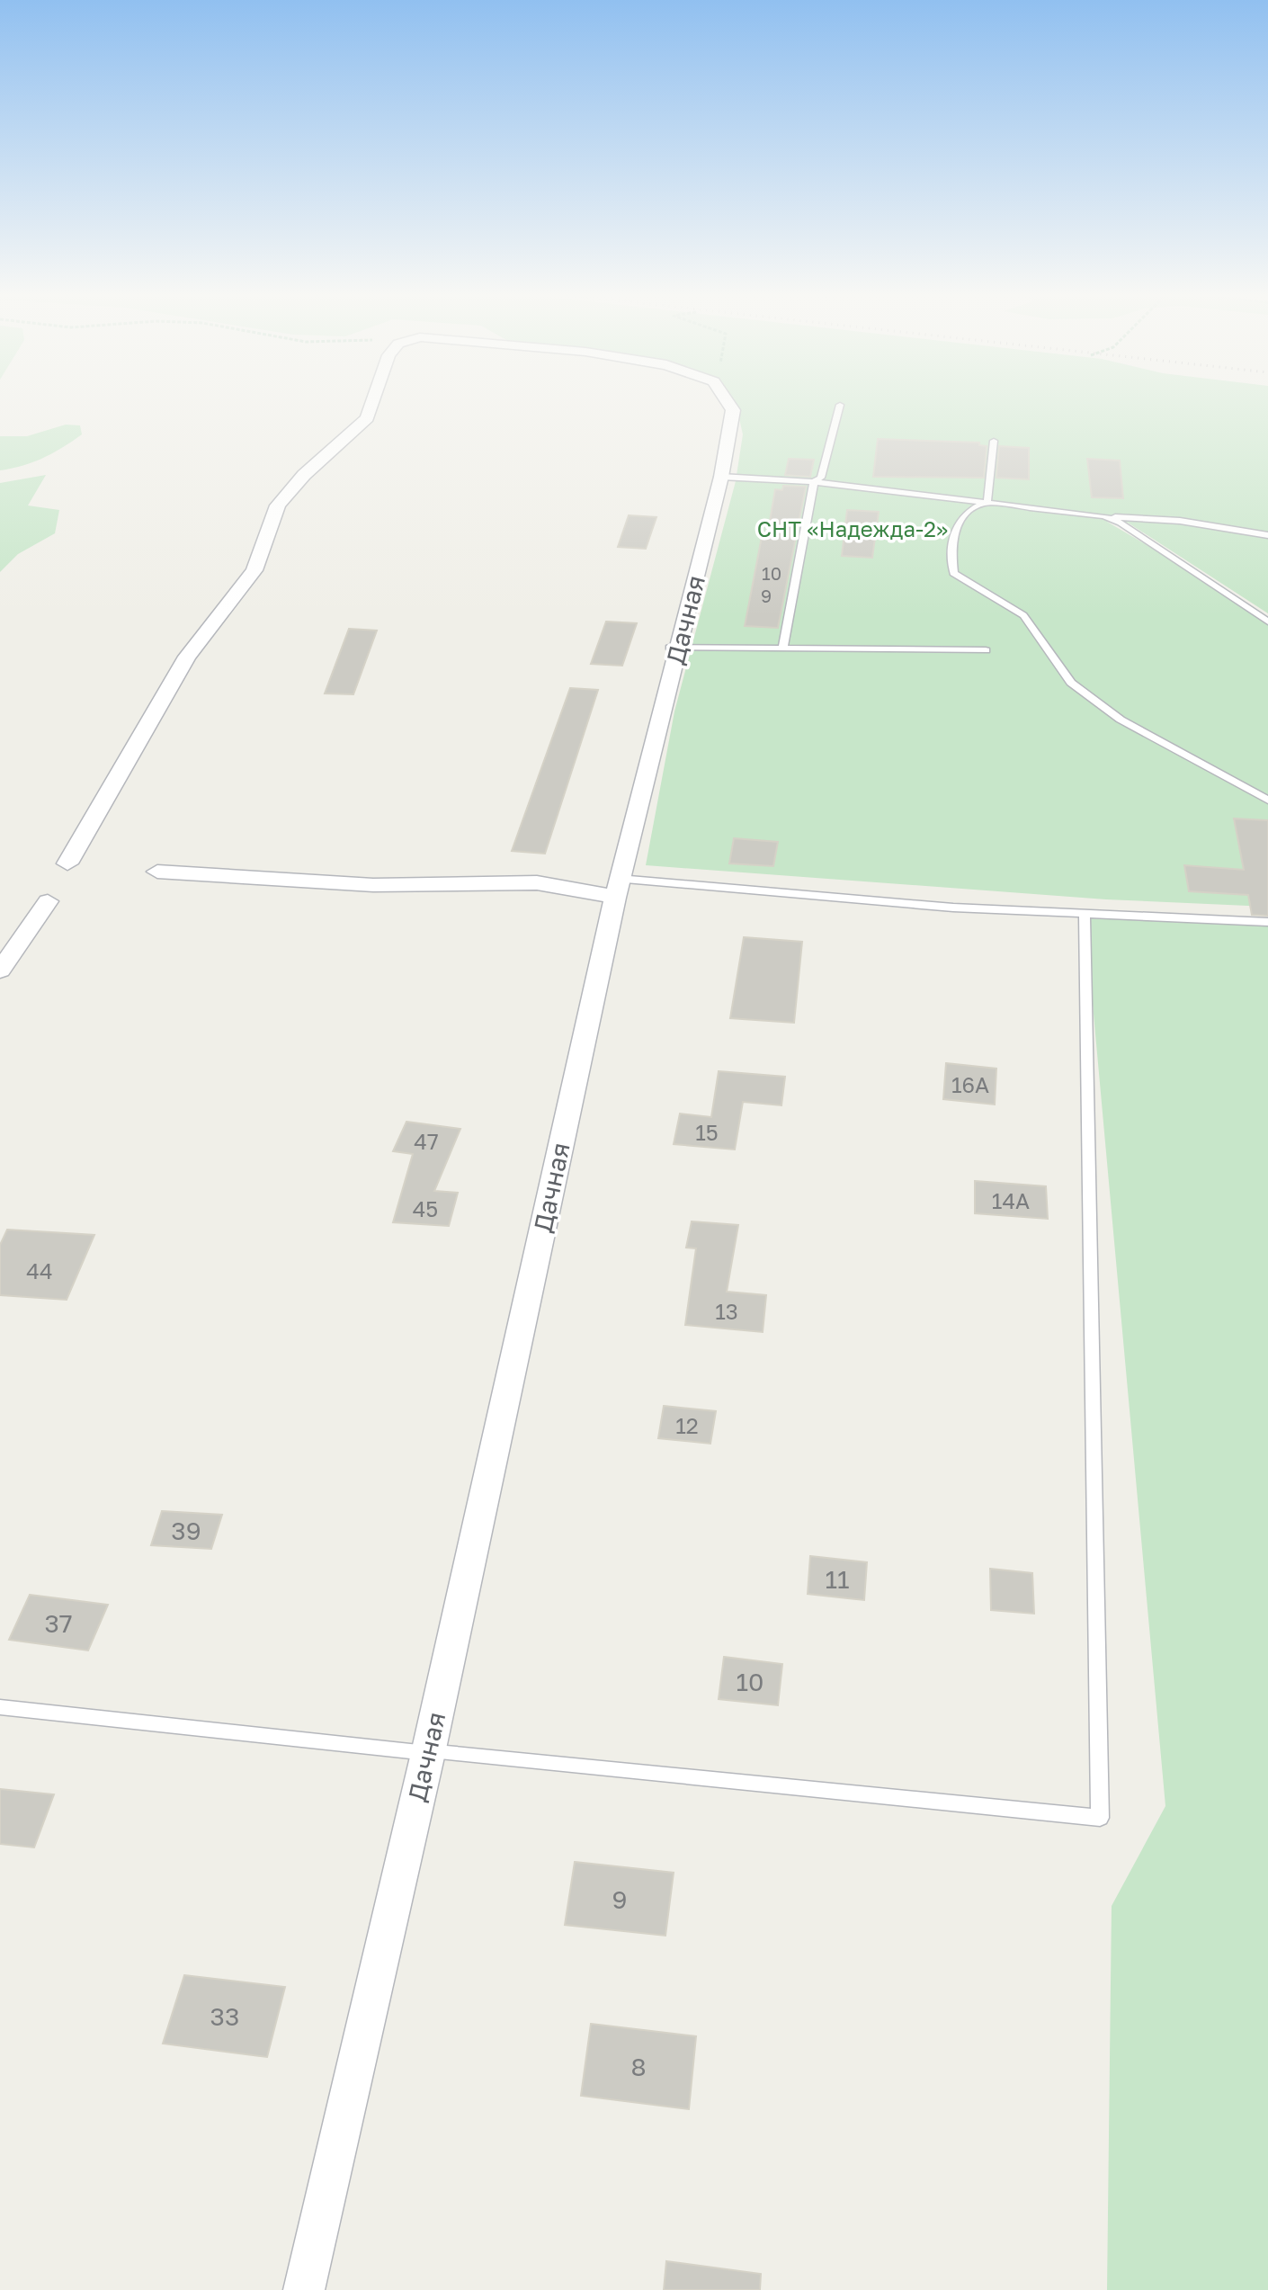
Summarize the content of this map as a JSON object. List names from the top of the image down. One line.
{"streets":{"street":["Дачная"]},"parks":["СНТ «Надежда-2»"],"house_numbers":["10","9","16А","15","47","14А","45","44","13","12","39","11","37","10","9","33","8"]}
